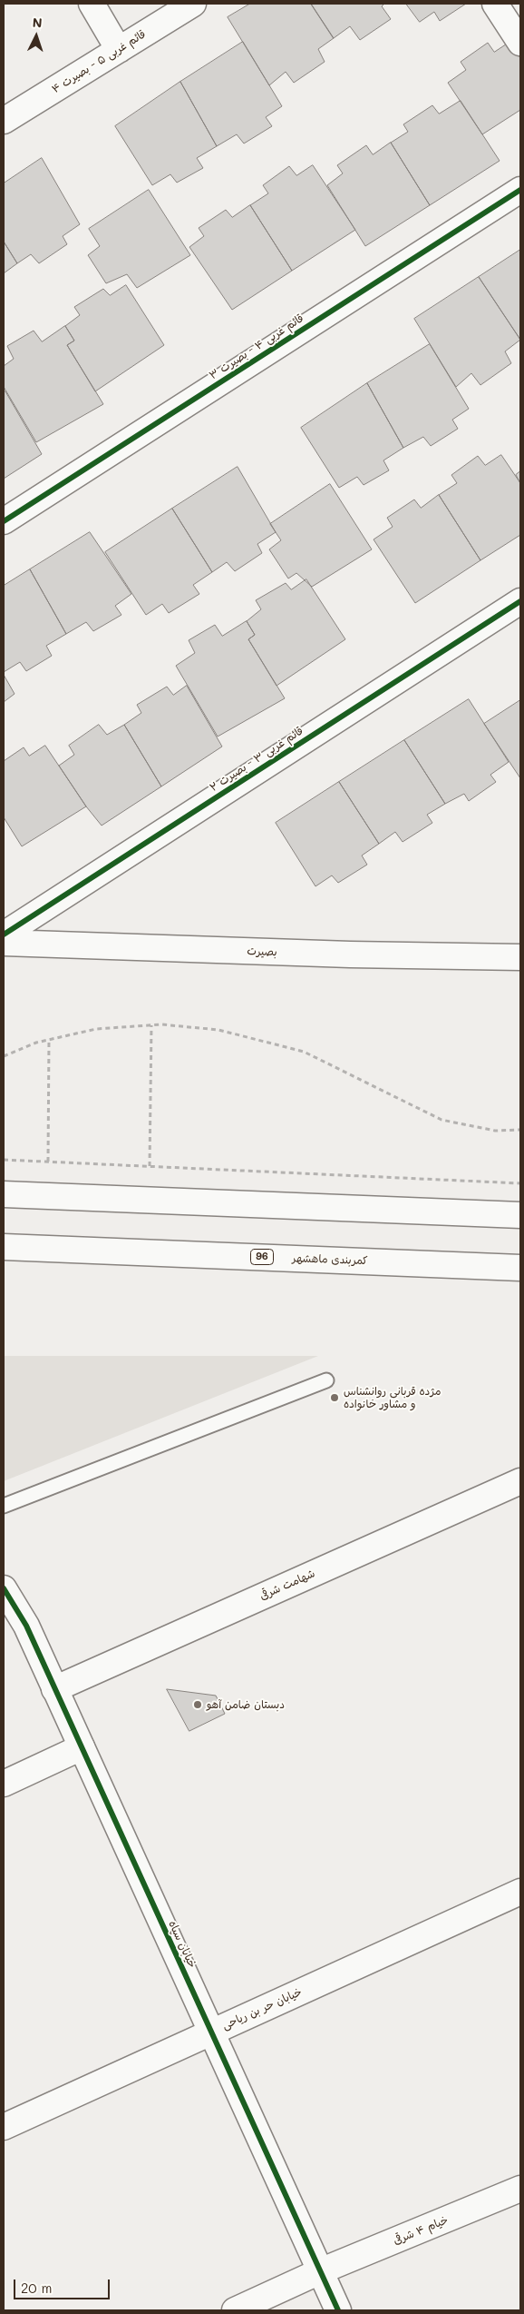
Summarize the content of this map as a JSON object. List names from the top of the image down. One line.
{"streets":{"street":["قائم غربی ۵ - بصیرت ۴","قائم غربی ۴ - بصیرت ۳","قائم غربی ۳ - بصیرت ۲","بصیرت","96","کمربندی ماهشهر","شهامت شرقی","خیابان سپاه","خیابان حر بن ریاحی","خیام ۴ شرقی"]},"crossings":[["شهامت شرقی","خیابان سپاه"],["خیابان سپاه","خیابان حر بن ریاحی"],["خیابان سپاه","خیام ۴ شرقی"]],"places":["مژده قربانی روانشناس و مشاور خانواده","دبستان ضامن آهو"],"scale_bar":"20 m","north":"top"}
